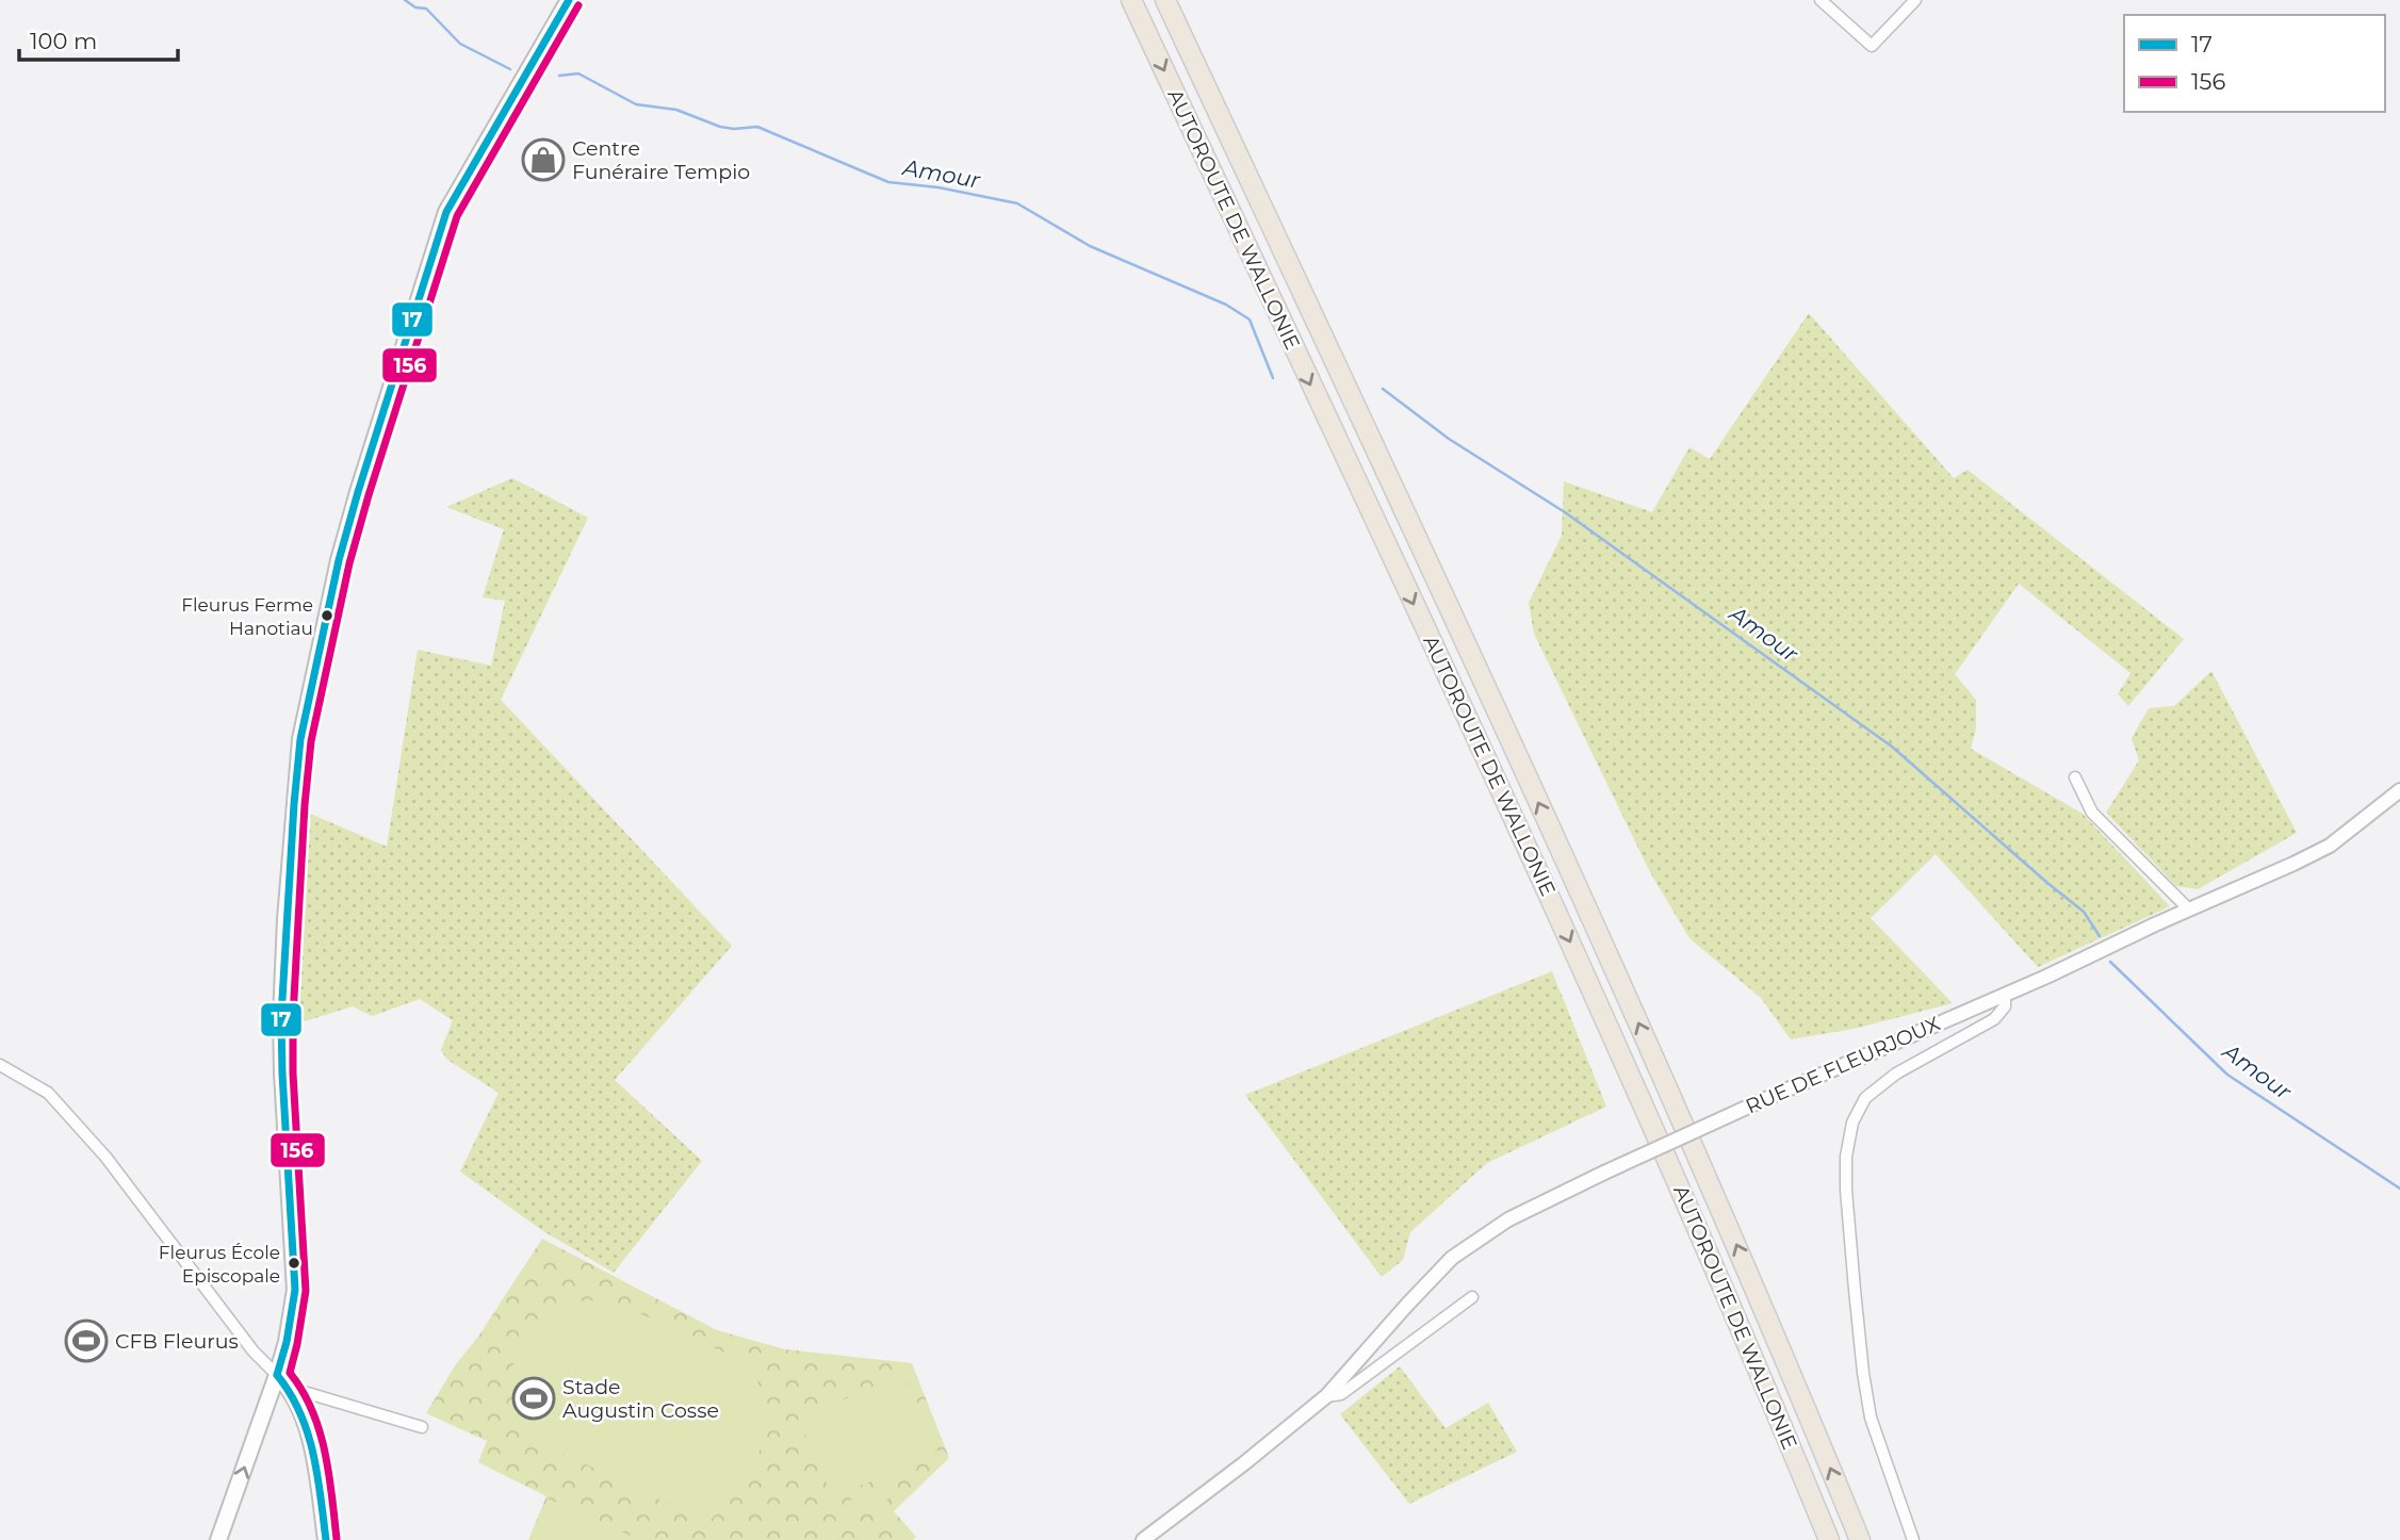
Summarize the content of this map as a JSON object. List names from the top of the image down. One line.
{"streets":{"highway":["AUTOROUTE DE WALLONIE"],"street":["RUE DE FLEURJOUX"]},"water":["Amour"],"places":{"shop":["Centre Funéraire Tempio"],"other":["Fleurus Ferme Hanotiau","Fleurus École Episcopale"],"sports":["CFB Fleurus","Stade Augustin Cosse"]},"lines":["transit line 17","transit line 156"],"legend":["17","156"],"scale_bar":"100 m"}
